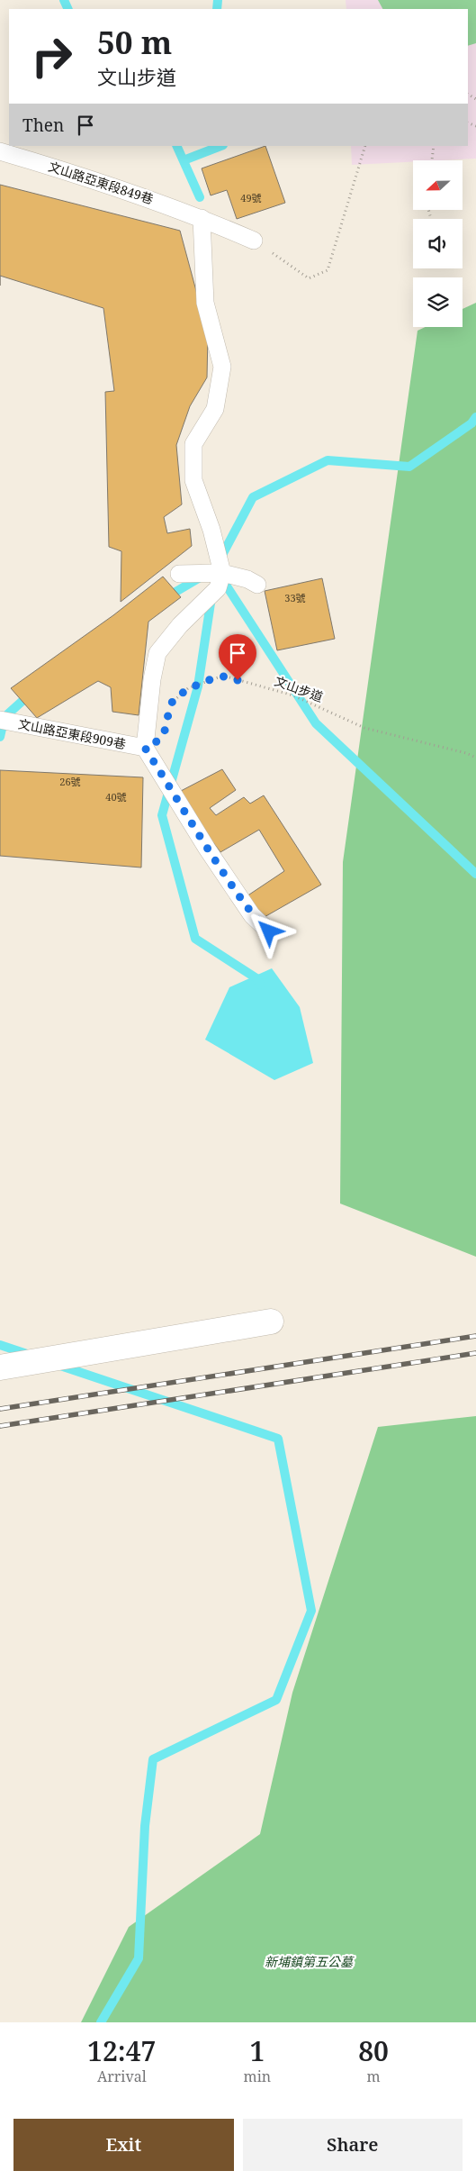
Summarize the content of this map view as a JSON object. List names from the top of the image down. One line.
{"streets":{"lane":["文山路亞東段849巷","文山路亞東段909巷"],"path":["文山步道"]},"parks":["新埔鎮第五公墓"],"house_numbers":["49號","33號","26號","40號"],"north":"left","page":{"turn":["50 m","文山步道"],"then":"Then","eta":["12:47","Arrival","1","min","80","m"],"buttons":["Exit","Share"]}}
